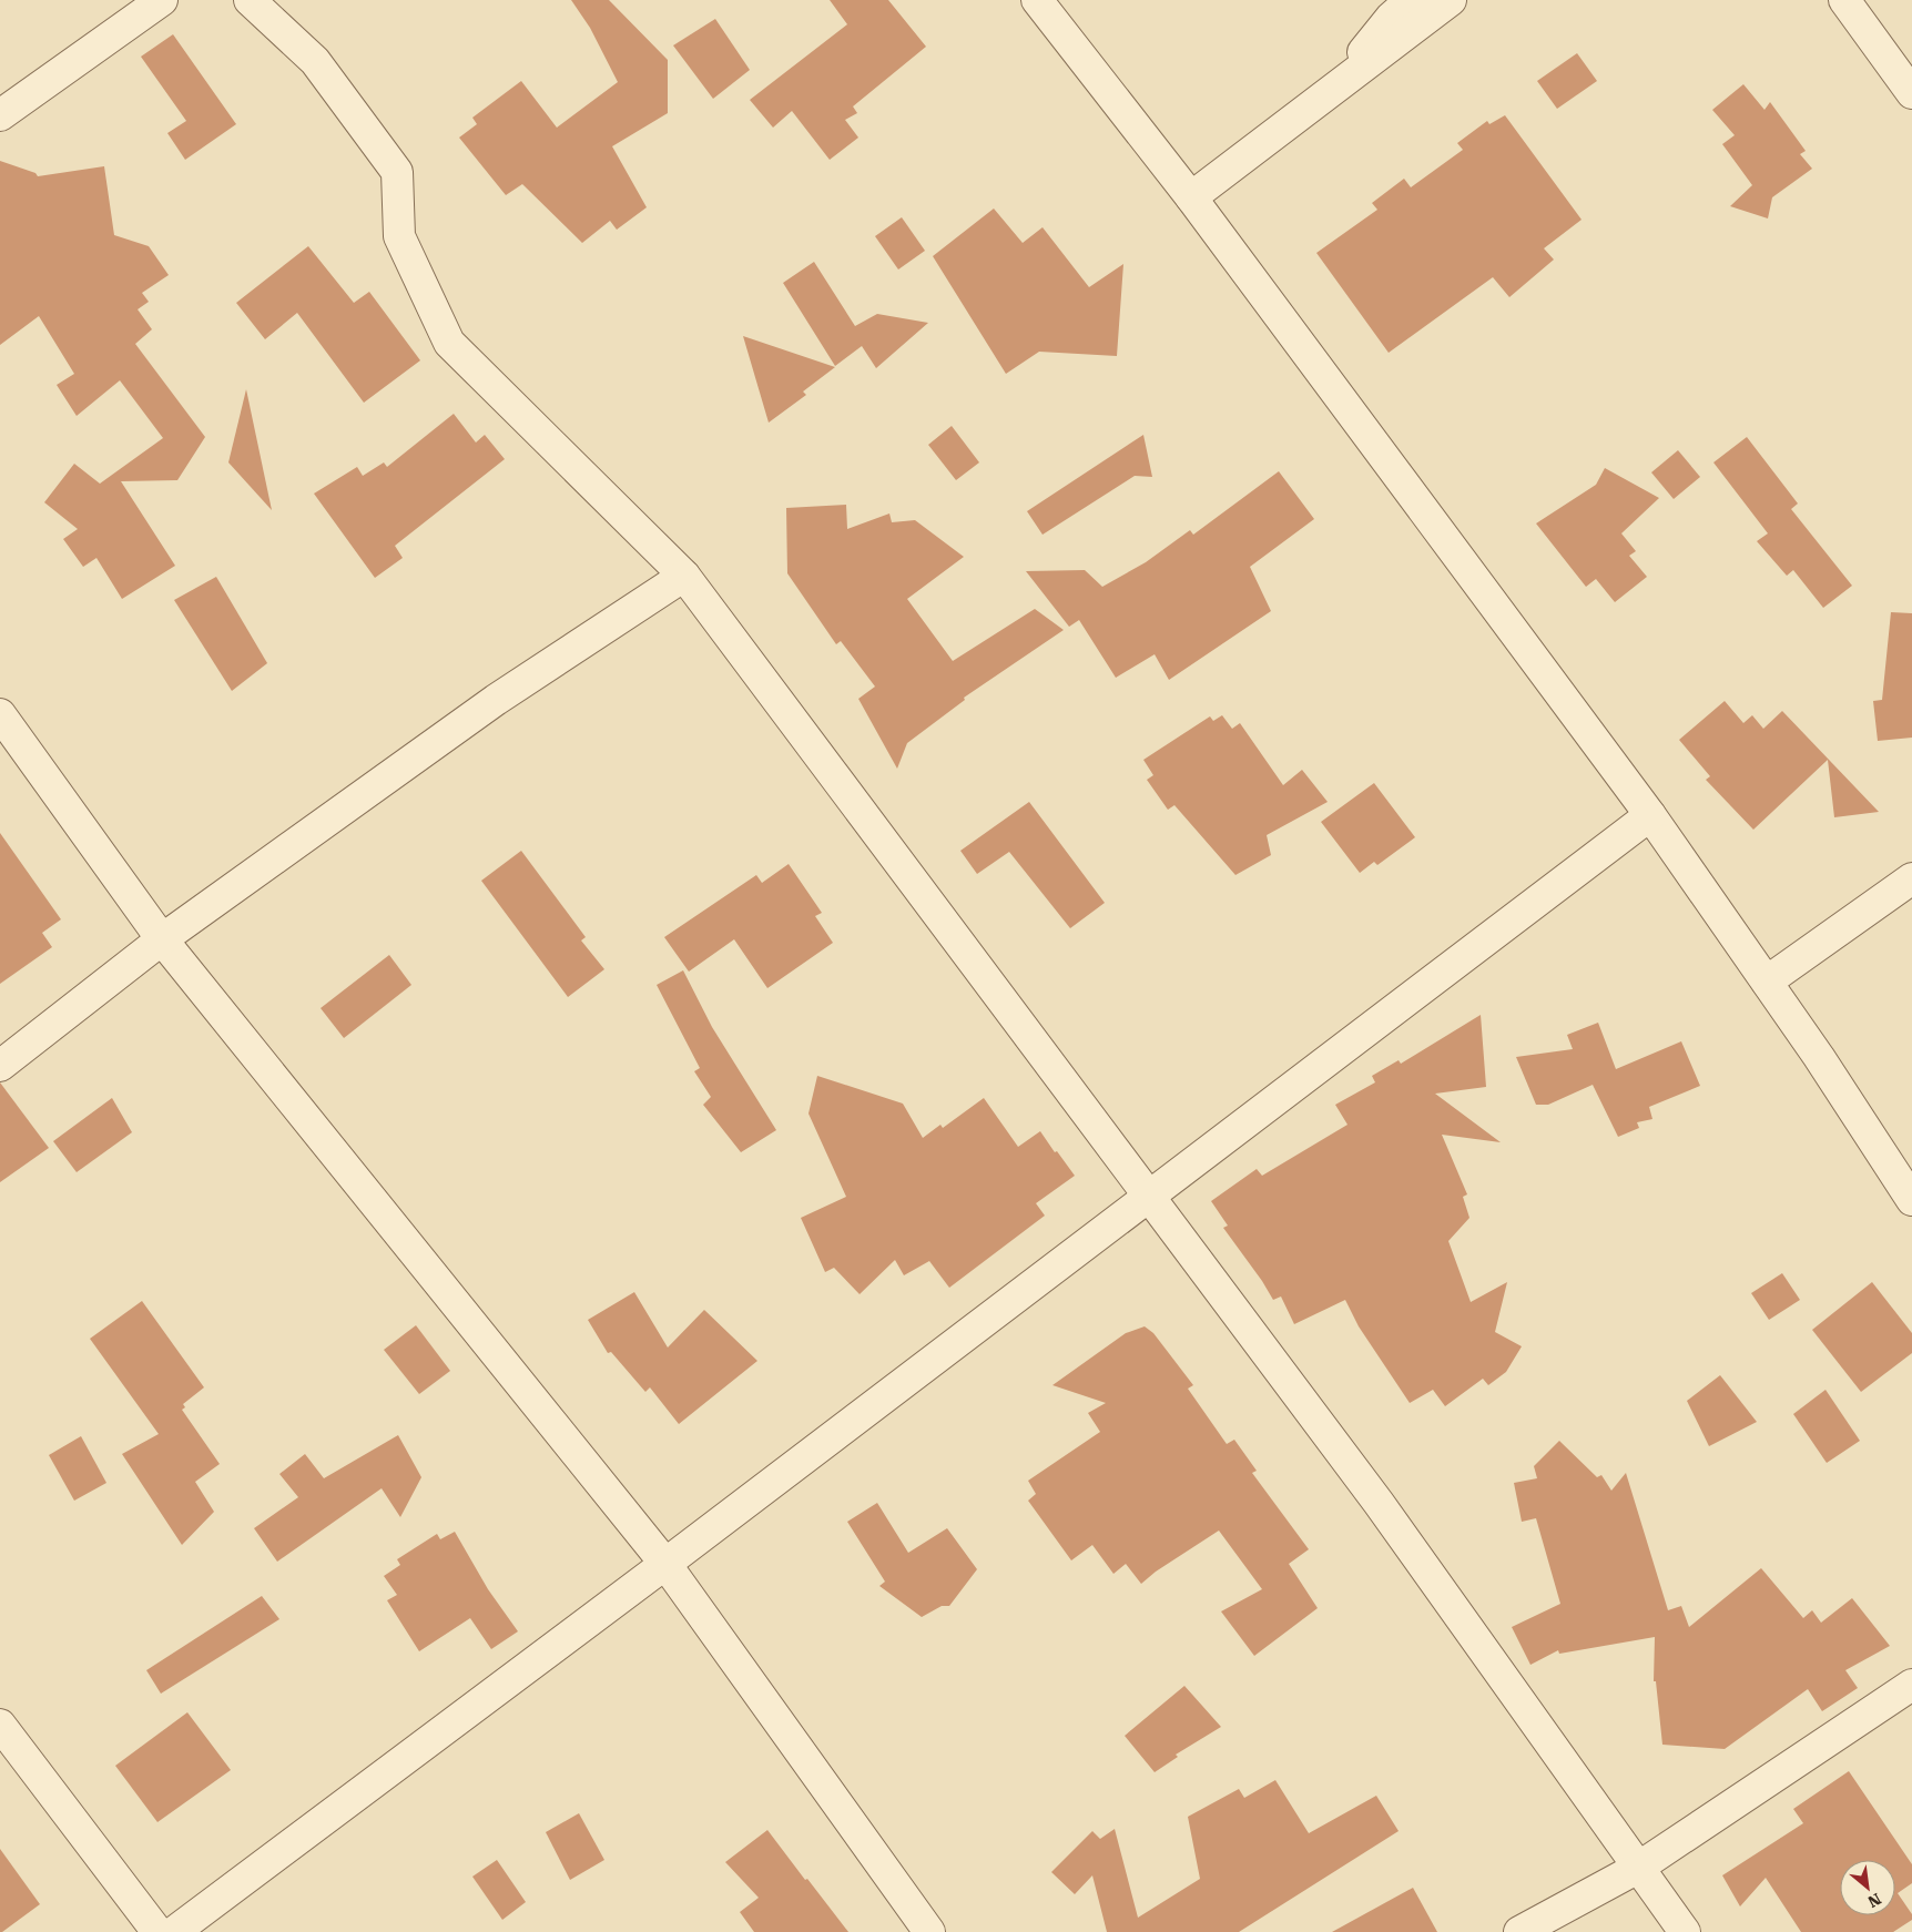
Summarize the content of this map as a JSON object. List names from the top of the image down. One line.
{"north":"bottom right"}
